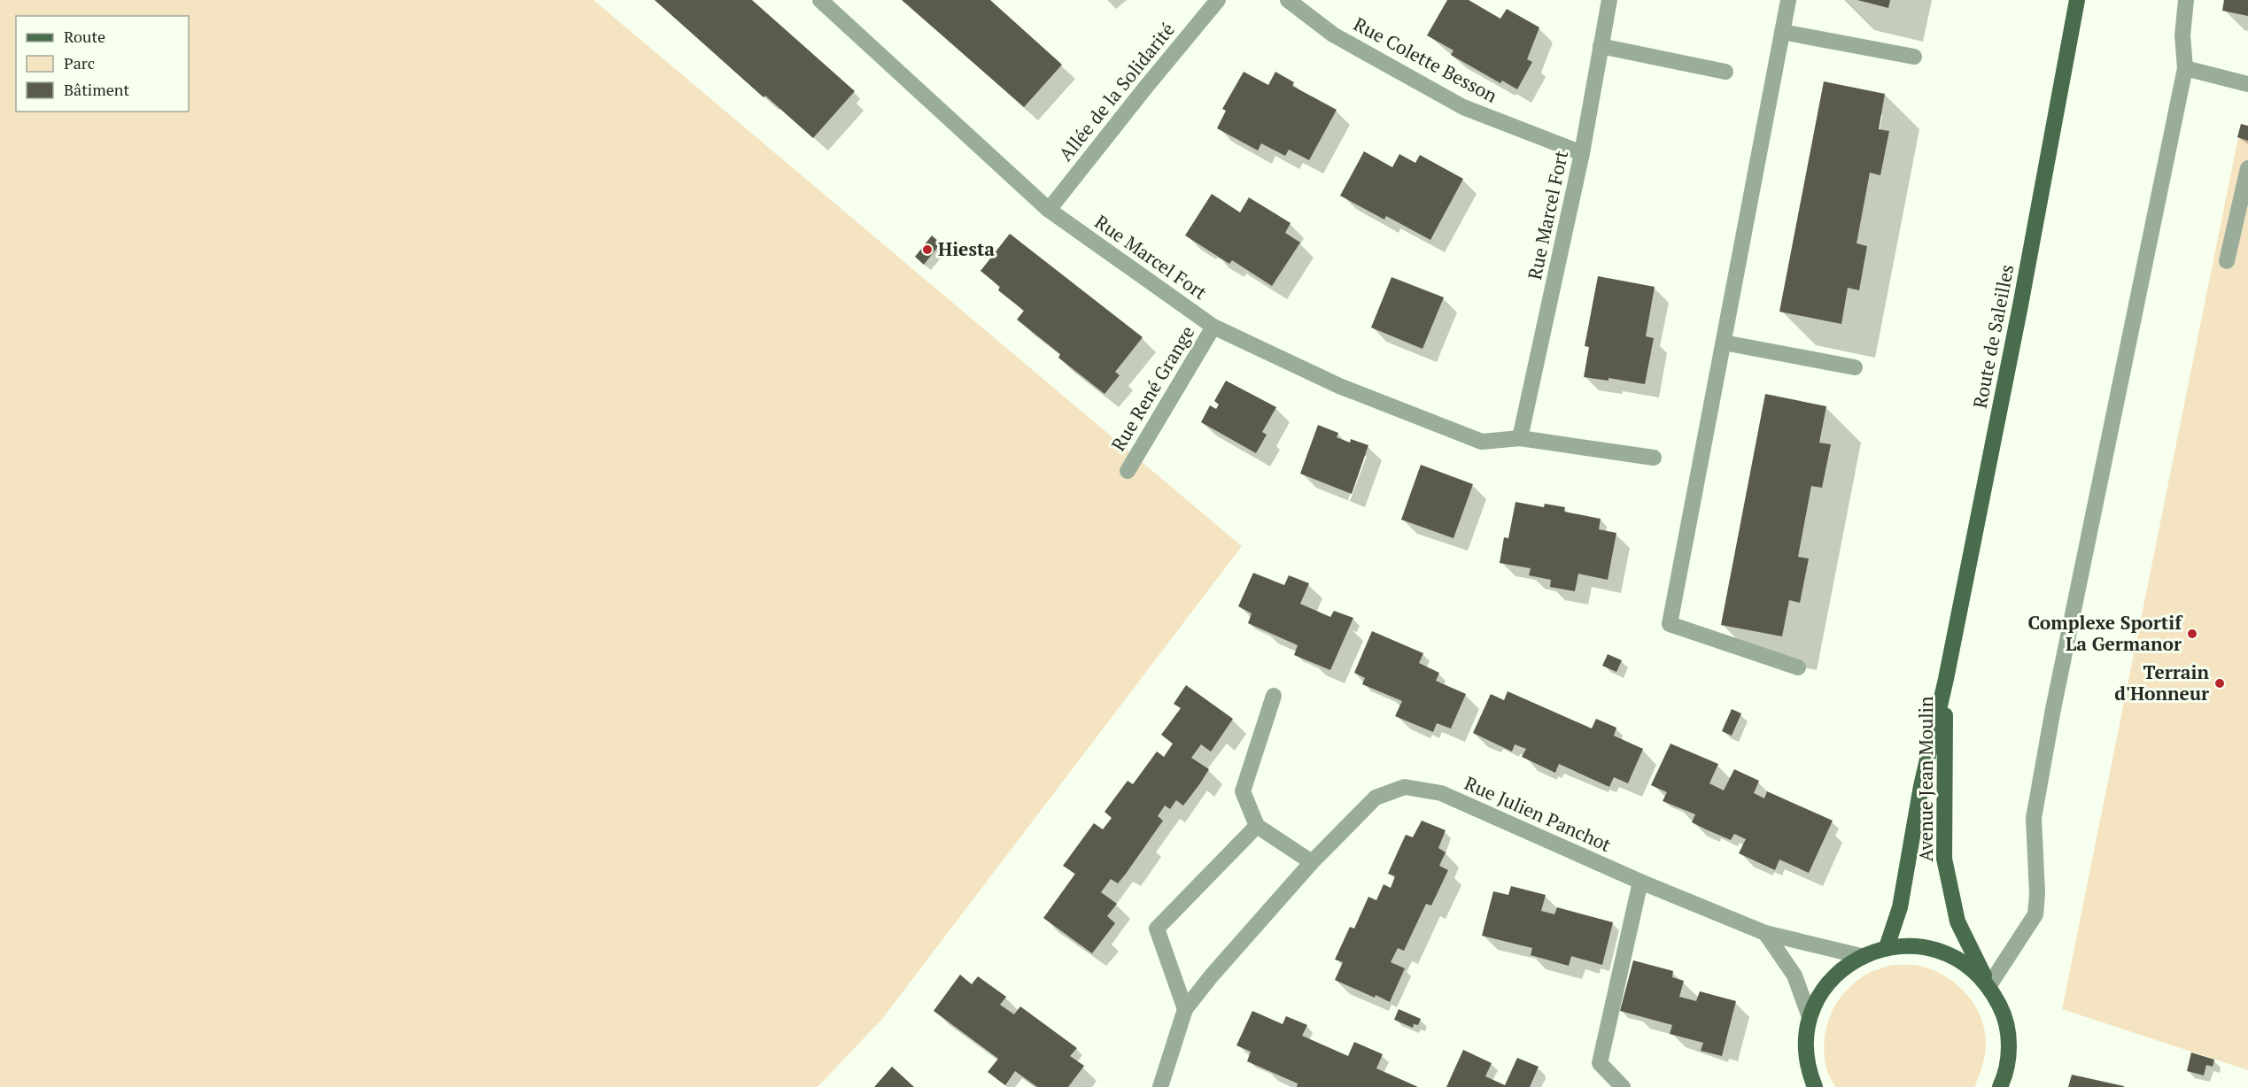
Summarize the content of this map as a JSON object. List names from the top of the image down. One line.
{"streets":{"main road":["Route de Saleilles","Avenue Jean Moulin"],"street":["Rue Colette Besson","Allée de la Solidarité","Rue Marcel Fort","Rue René Grange","Rue Julien Panchot"]},"crossings":[["Rue Colette Besson","Rue Marcel Fort"],["Allée de la Solidarité","Rue Marcel Fort"],["Rue Marcel Fort","Rue René Grange"],["Route de Saleilles","Avenue Jean Moulin"]],"places":["Hiesta","Complexe Sportif La Germanor","Terrain d'Honneur"],"legend":["Route","Parc","Bâtiment"]}
